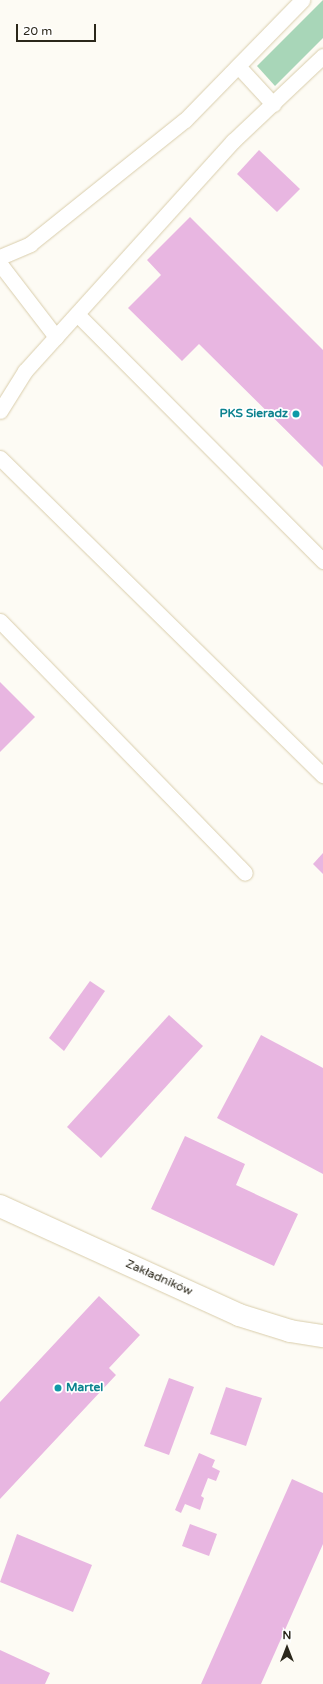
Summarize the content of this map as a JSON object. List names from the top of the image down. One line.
{"streets":{"street":["Zakładników"]},"places":["PKS Sieradz","Martel"],"scale_bar":"20 m","north":"top"}
